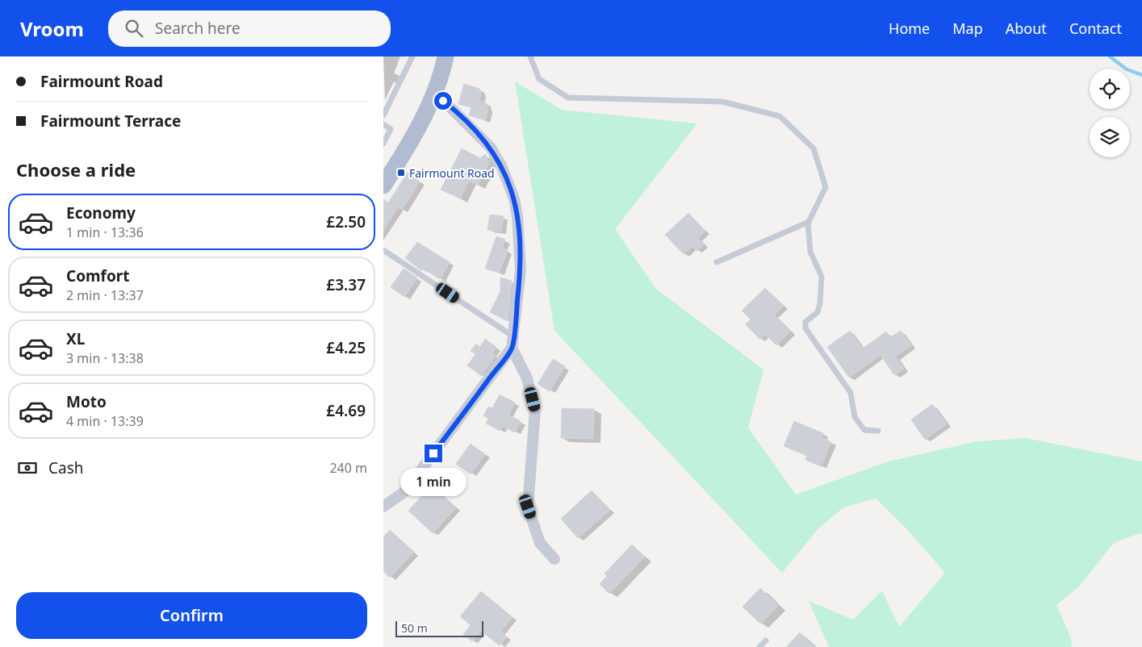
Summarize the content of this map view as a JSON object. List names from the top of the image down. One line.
{"places":{"transit":["Fairmount Road"]},"scale_bar":"50 m","page":{"header":"Vroom","search":"Search here","nav":["Home","Map","About","Contact"],"banner":["Fairmount Road","Fairmount Terrace"],"heading":"Choose a ride","list":[{"name":"Economy","note":"1 min · 13:36","value":"£2.50"},{"name":"Comfort","note":"2 min · 13:37","value":"£3.37"},{"name":"XL","note":"3 min · 13:38","value":"£4.25"},{"name":"Moto","note":"4 min · 13:39","value":"£4.69"}],"pay":["Cash","240 m"],"bubble":"1 min","buttons":"Confirm","scale":"50 m"}}
